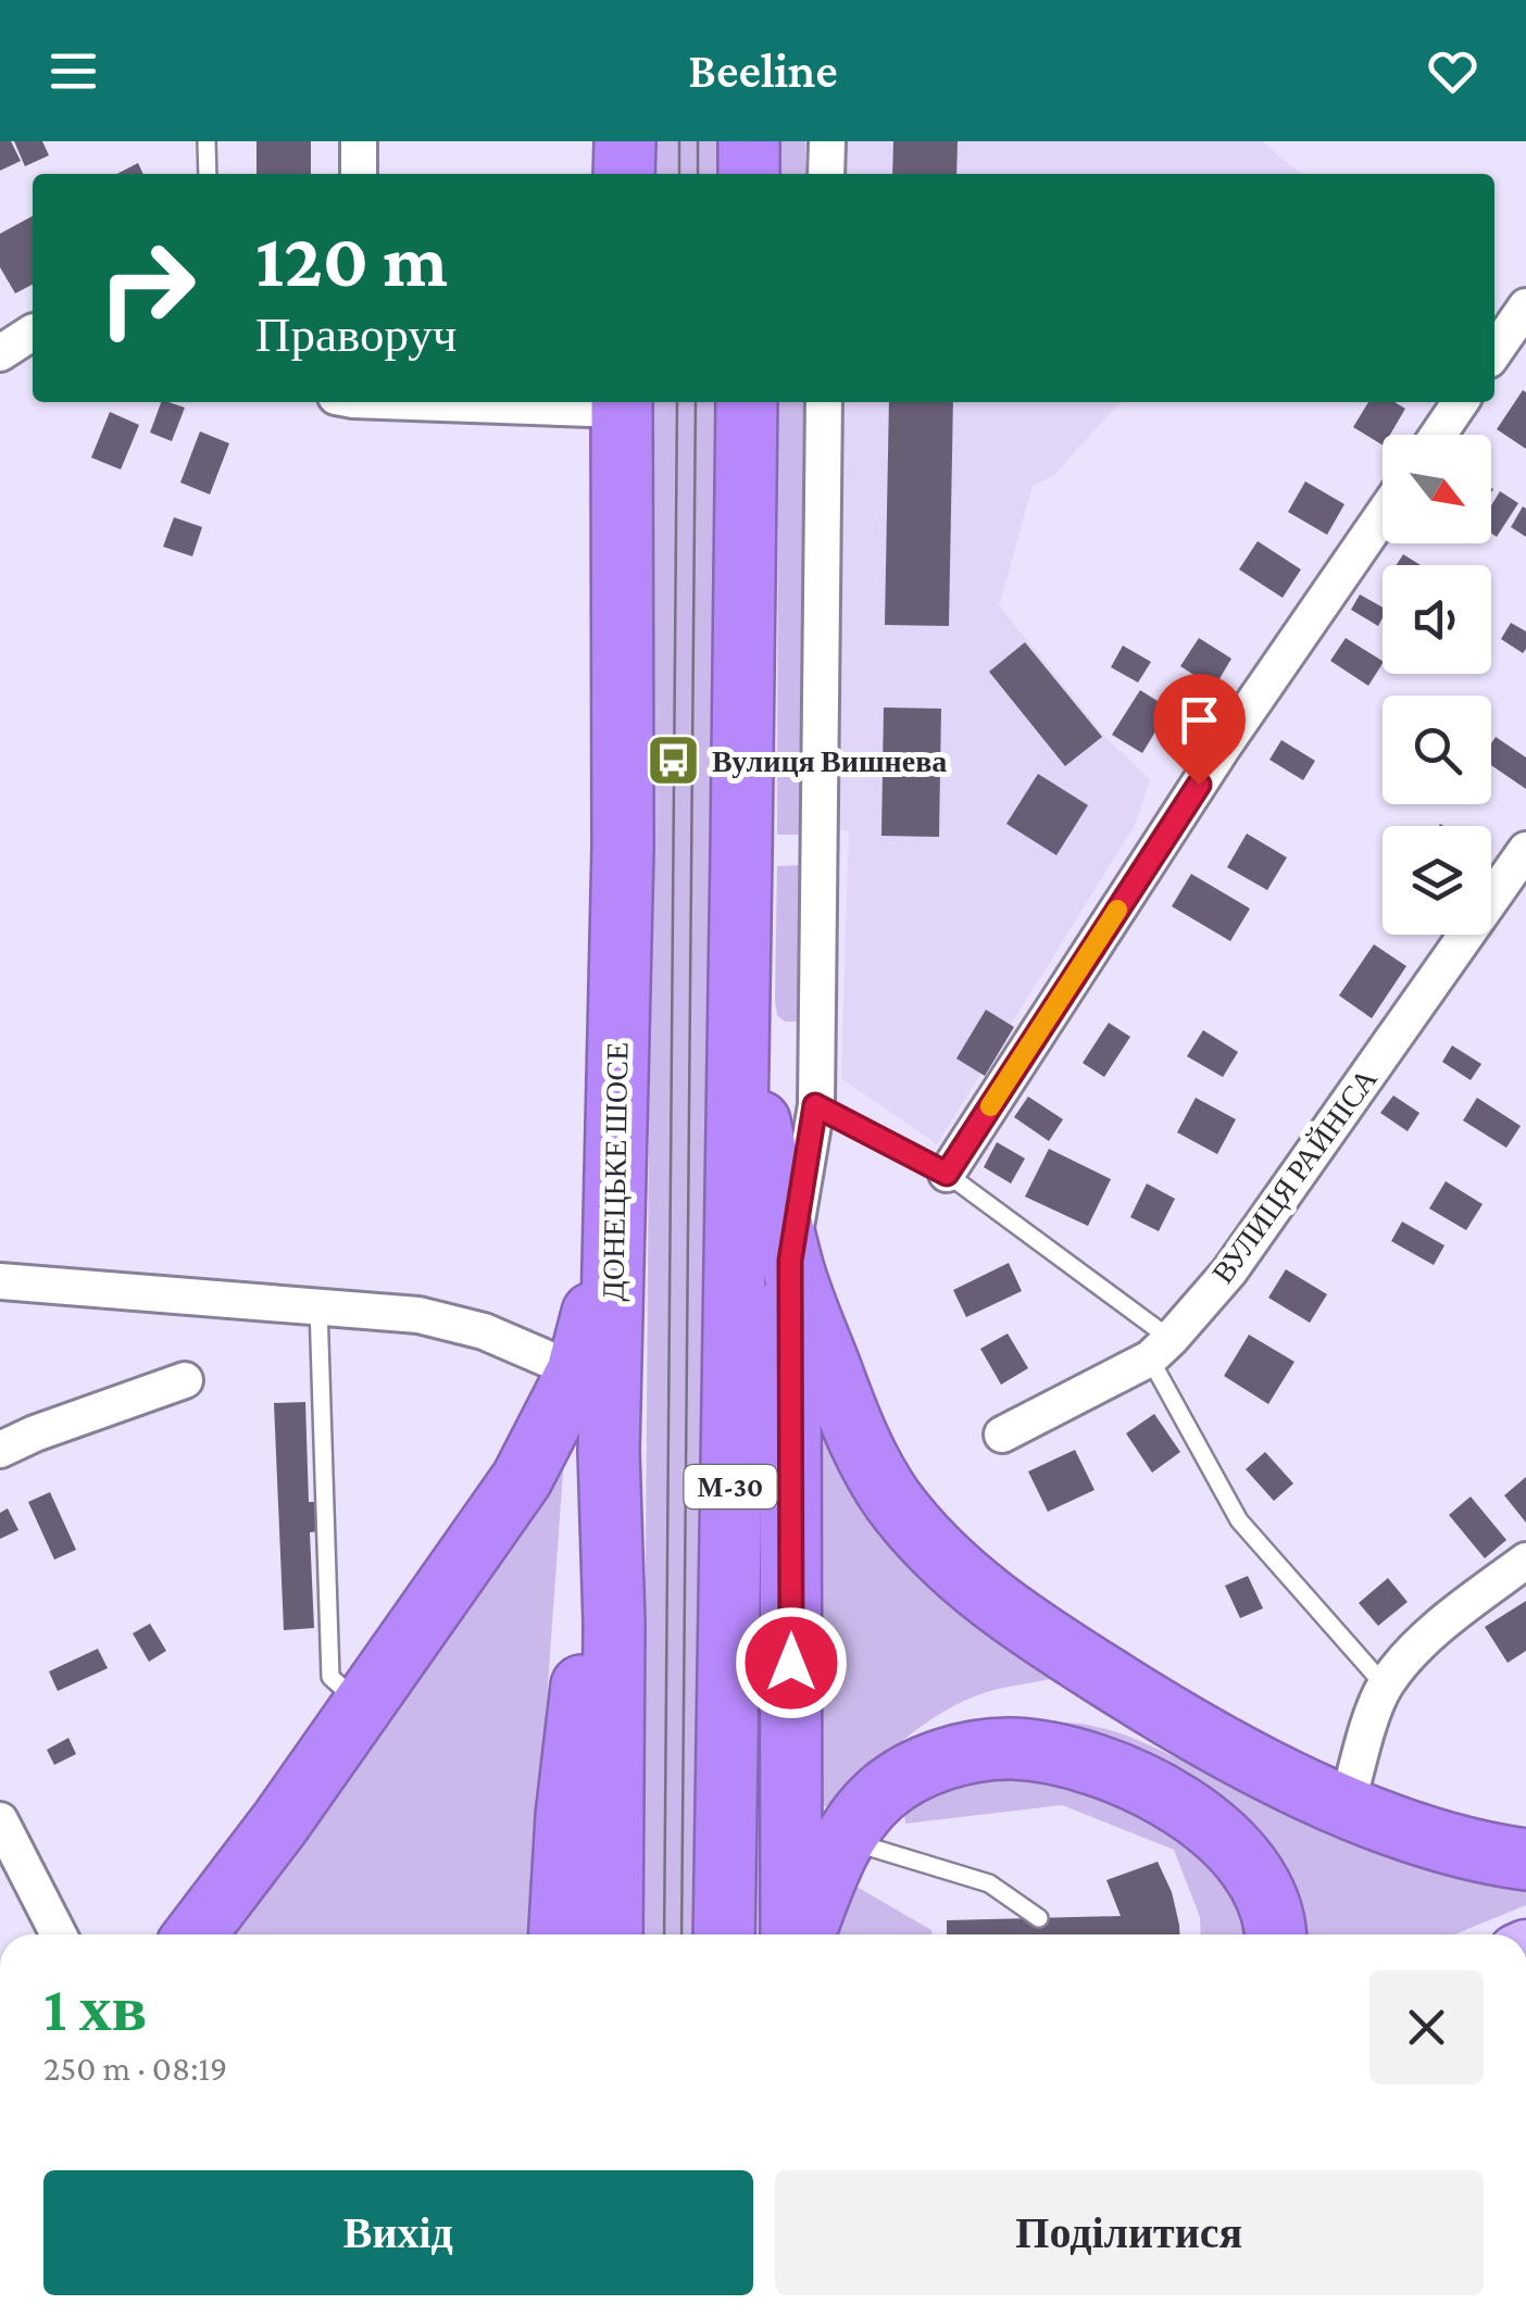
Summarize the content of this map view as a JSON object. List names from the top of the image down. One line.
{"streets":{"highway":["ДОНЕЦЬКЕ ШОСЕ","М-30"],"street":["ВУЛИЦЯ РАЙНІСА"]},"places":{"bus stop":["Вулиця Вишнева"]},"north":"bottom right","page":{"header":"Beeline","turn":["120 m","Праворуч"],"heading":["1 хв","250 m · 08:19"],"buttons":["Вихід","Поділитися"]}}
